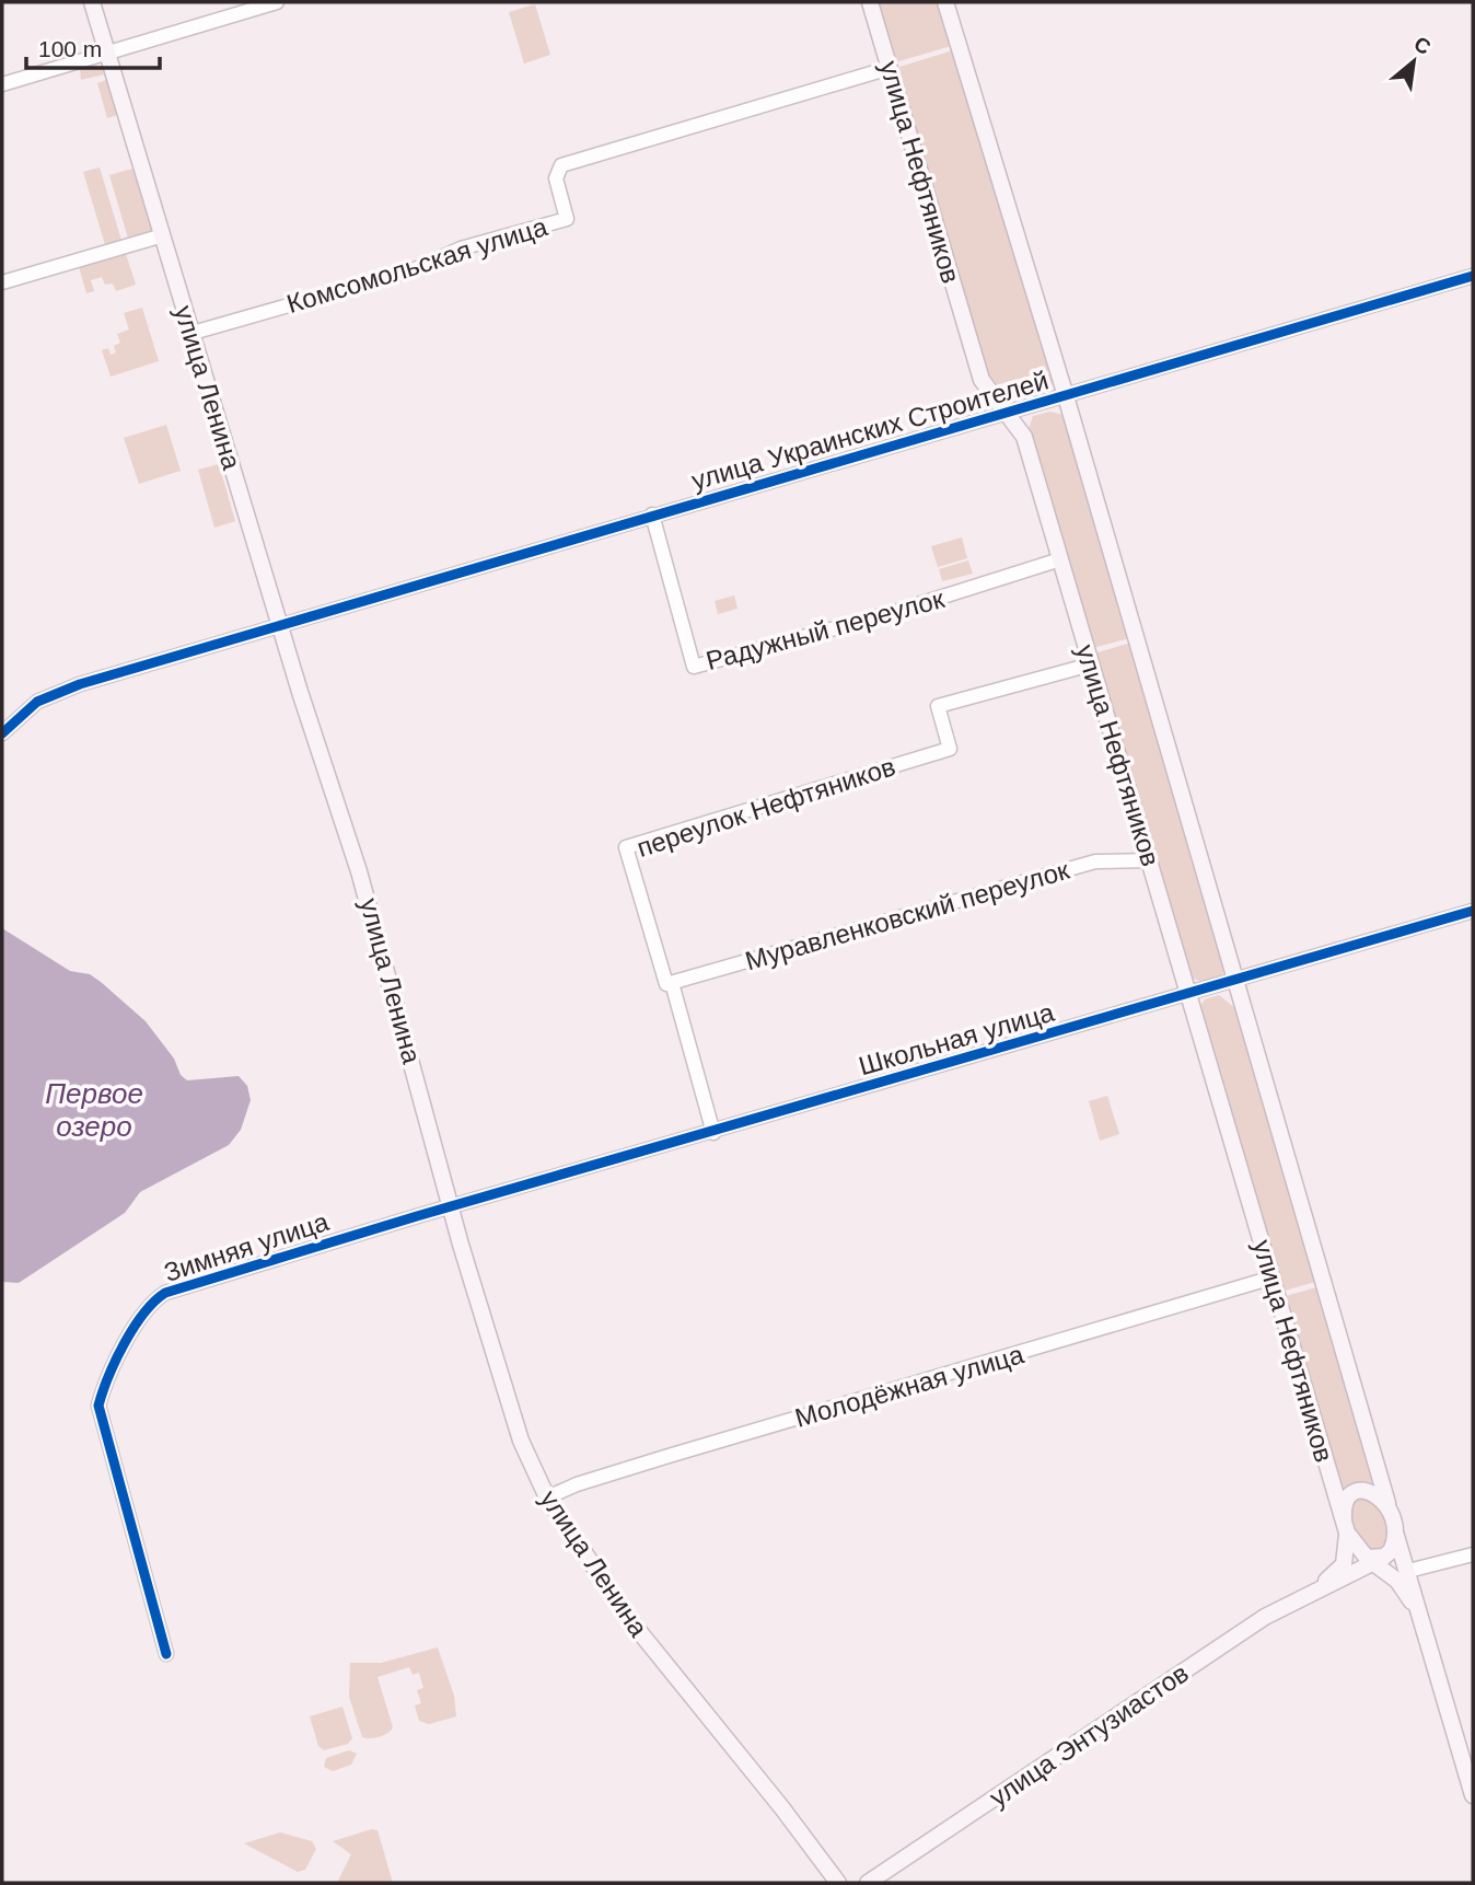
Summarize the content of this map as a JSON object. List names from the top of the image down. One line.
{"streets":{"main road":["улица Нефтяников","улица Ленина","улица Энтузиастов"],"street":["Комсомольская улица","улица Украинских Строителей","Радужный переулок","переулок Нефтяников","Муравленковский переулок","Школьная улица","Зимняя улица","Молодёжная улица"]},"crossings":[["улица Нефтяников","Комсомольская улица"],["улица Нефтяников","улица Украинских Строителей"],["улица Нефтяников","Радужный переулок"],["улица Нефтяников","переулок Нефтяников"],["улица Нефтяников","Муравленковский переулок"],["улица Нефтяников","Школьная улица"],["улица Нефтяников","Молодёжная улица"],["улица Нефтяников","улица Энтузиастов"],["Комсомольская улица","улица Ленина"],["улица Ленина","улица Украинских Строителей"],["улица Ленина","Школьная улица"],["улица Ленина","Зимняя улица"],["улица Ленина","Молодёжная улица"],["улица Украинских Строителей","Радужный переулок"],["переулок Нефтяников","Муравленковский переулок"],["переулок Нефтяников","Школьная улица"],["Школьная улица","Зимняя улица"]],"water":["Первое озеро"],"scale_bar":"100 m","north":"top right"}
